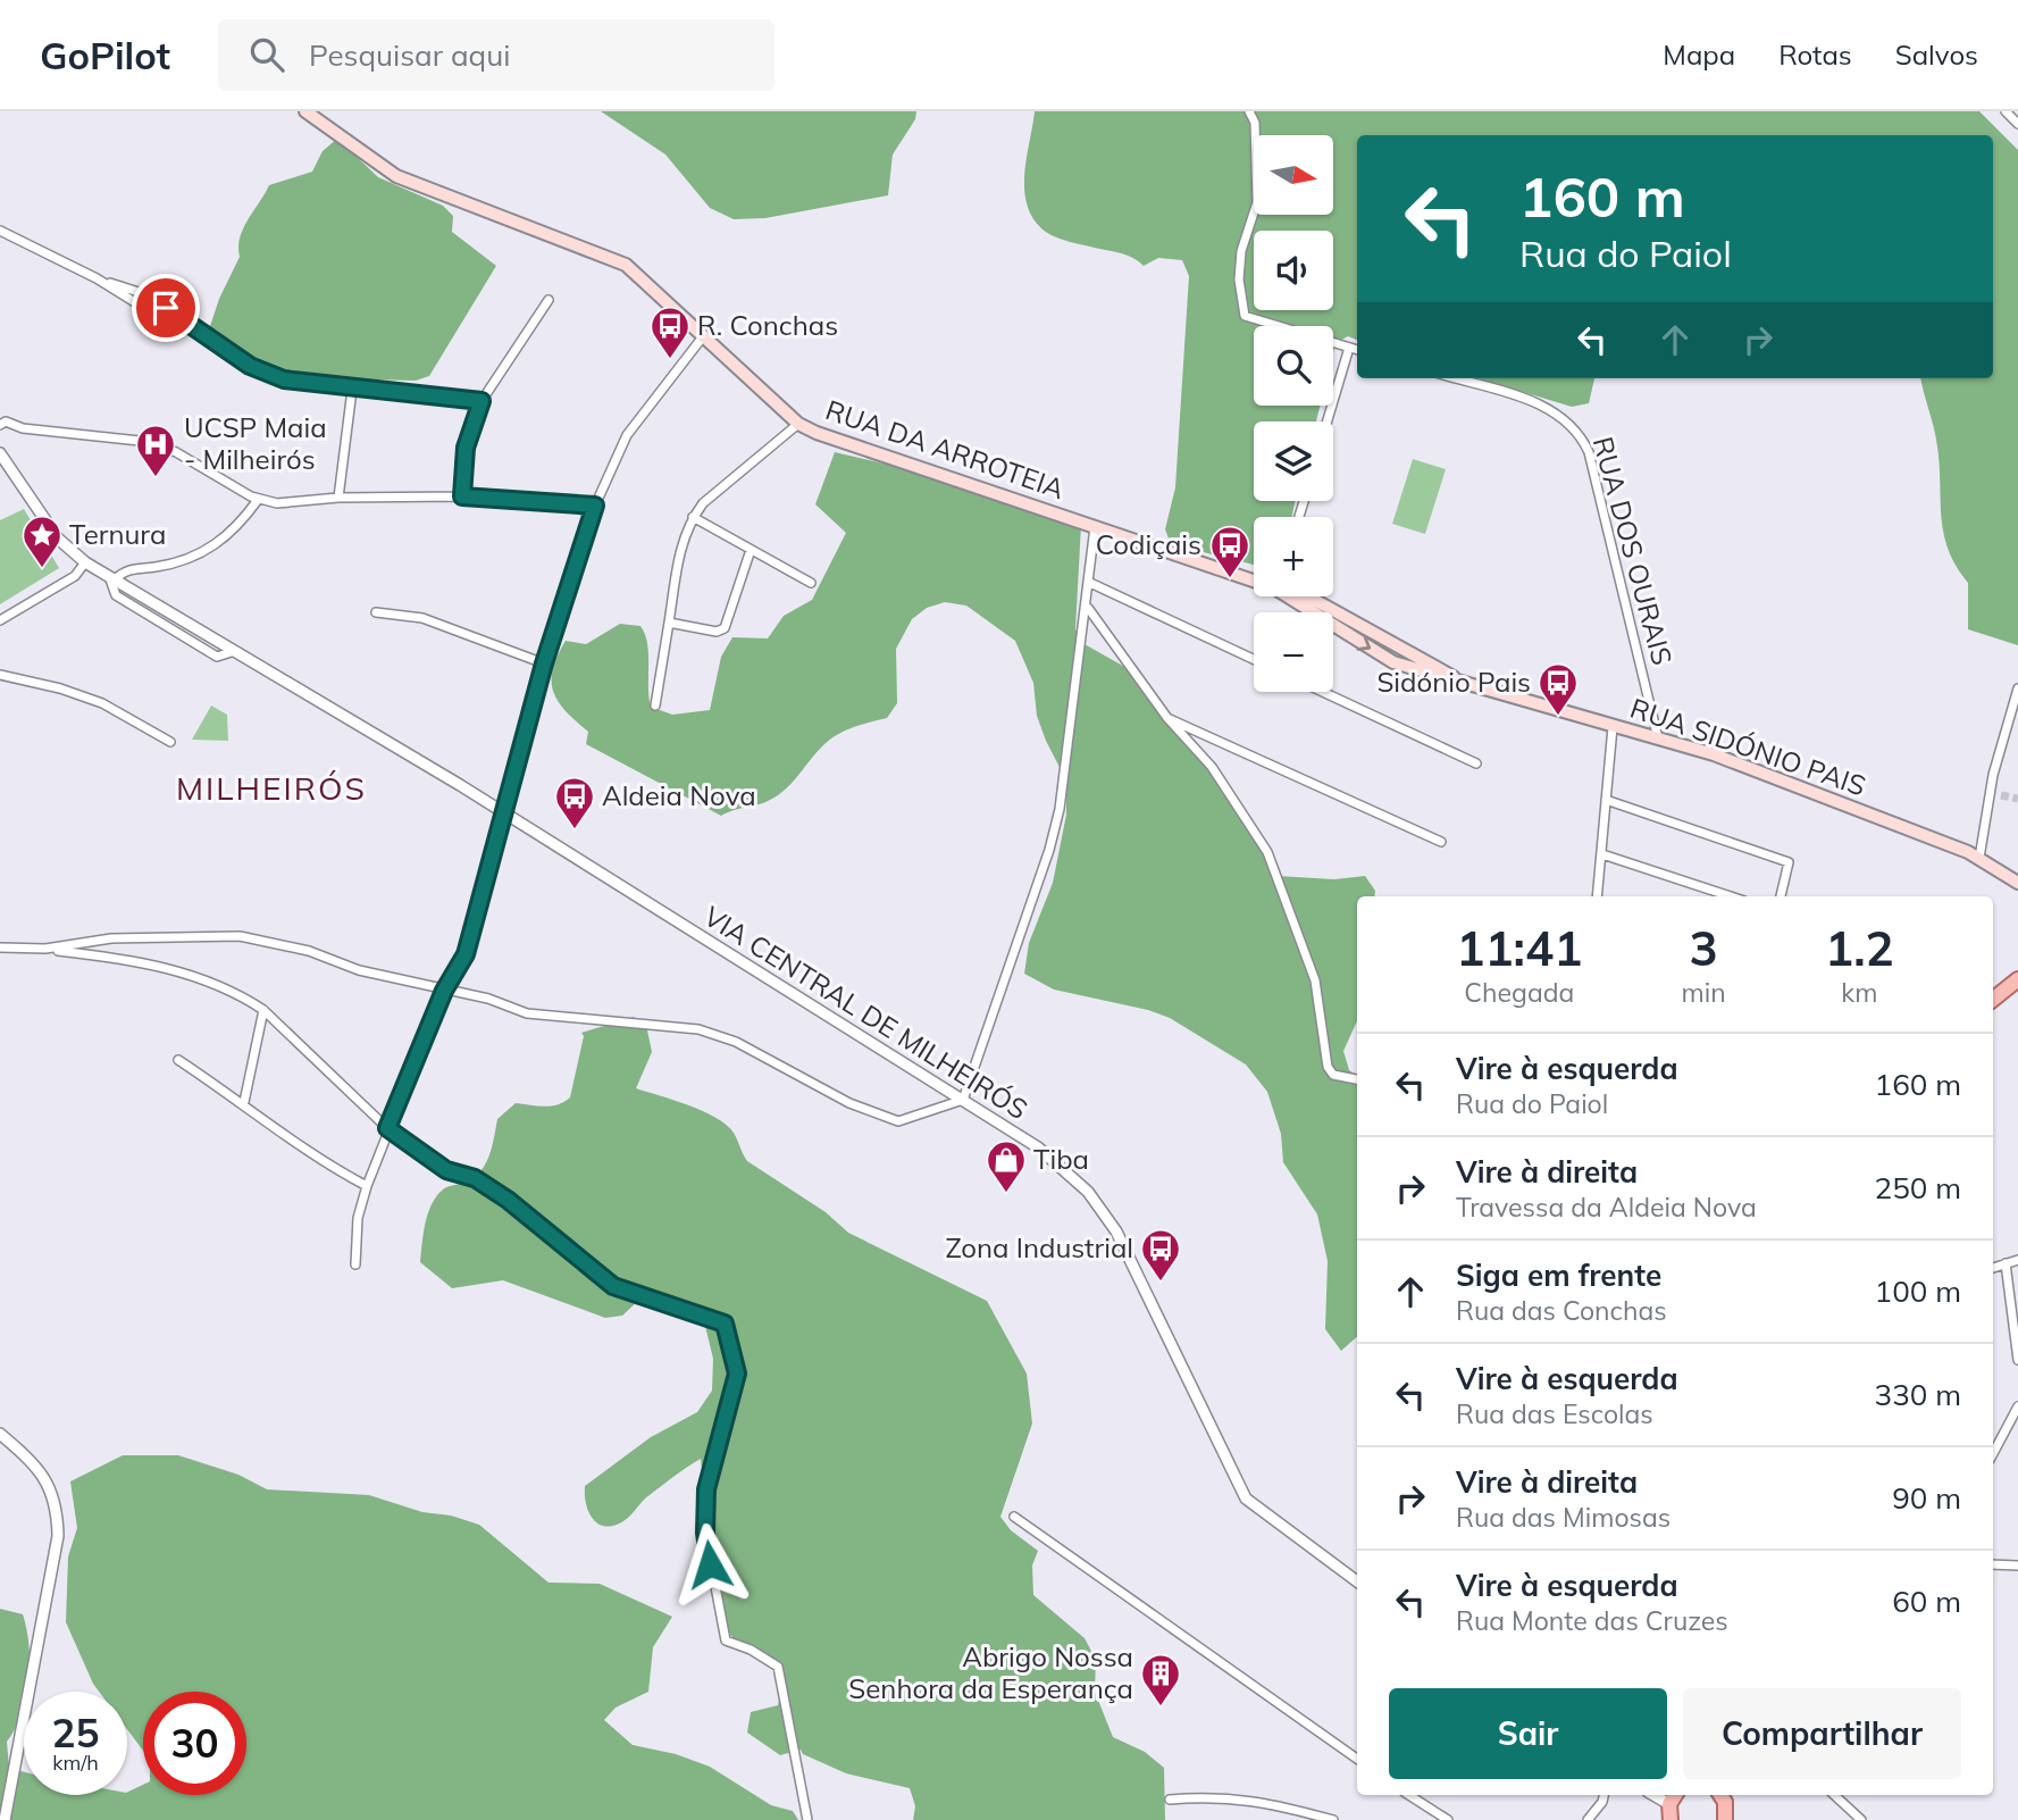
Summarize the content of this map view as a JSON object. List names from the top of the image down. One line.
{"streets":{"main road":["RUA DA ARROTEIA","RUA SIDÓNIO PAIS"],"street":["RUA DOS OURAIS","VIA CENTRAL DE MILHEIRÓS"]},"crossings":[["RUA DA ARROTEIA","RUA SIDÓNIO PAIS"],["RUA DOS OURAIS","RUA SIDÓNIO PAIS"]],"districts":["MILHEIRÓS"],"places":{"bus stop":["R. Conchas","Codiçais","Sidónio Pais","Aldeia Nova","Zona Industrial"],"hospital":["UCSP Maia - Milheirós"],"place":["Ternura"],"shop":["Tiba"],"building":["Abrigo Nossa Senhora da Esperança"]},"north":"right","page":{"header":"GoPilot","search":"Pesquisar aqui","nav":["Mapa","Rotas","Salvos"],"map_buttons":["+","−"],"turn":["160 m","Rua do Paiol"],"eta":["11:41","Chegada","3","min","1.2","km"],"list":[{"name":"Vire à esquerda","note":"Rua do Paiol","value":"160 m"},{"name":"Vire à direita","note":"Travessa da Aldeia Nova","value":"250 m"},{"name":"Siga em frente","note":"Rua das Conchas","value":"100 m"},{"name":"Vire à esquerda","note":"Rua das Escolas","value":"330 m"},{"name":"Vire à direita","note":"Rua das Mimosas","value":"90 m"},{"name":"Vire à esquerda","note":"Rua Monte das Cruzes","value":"60 m"}],"buttons":["Sair","Compartilhar"],"speed":"25 km/h","limit":"30"}}
